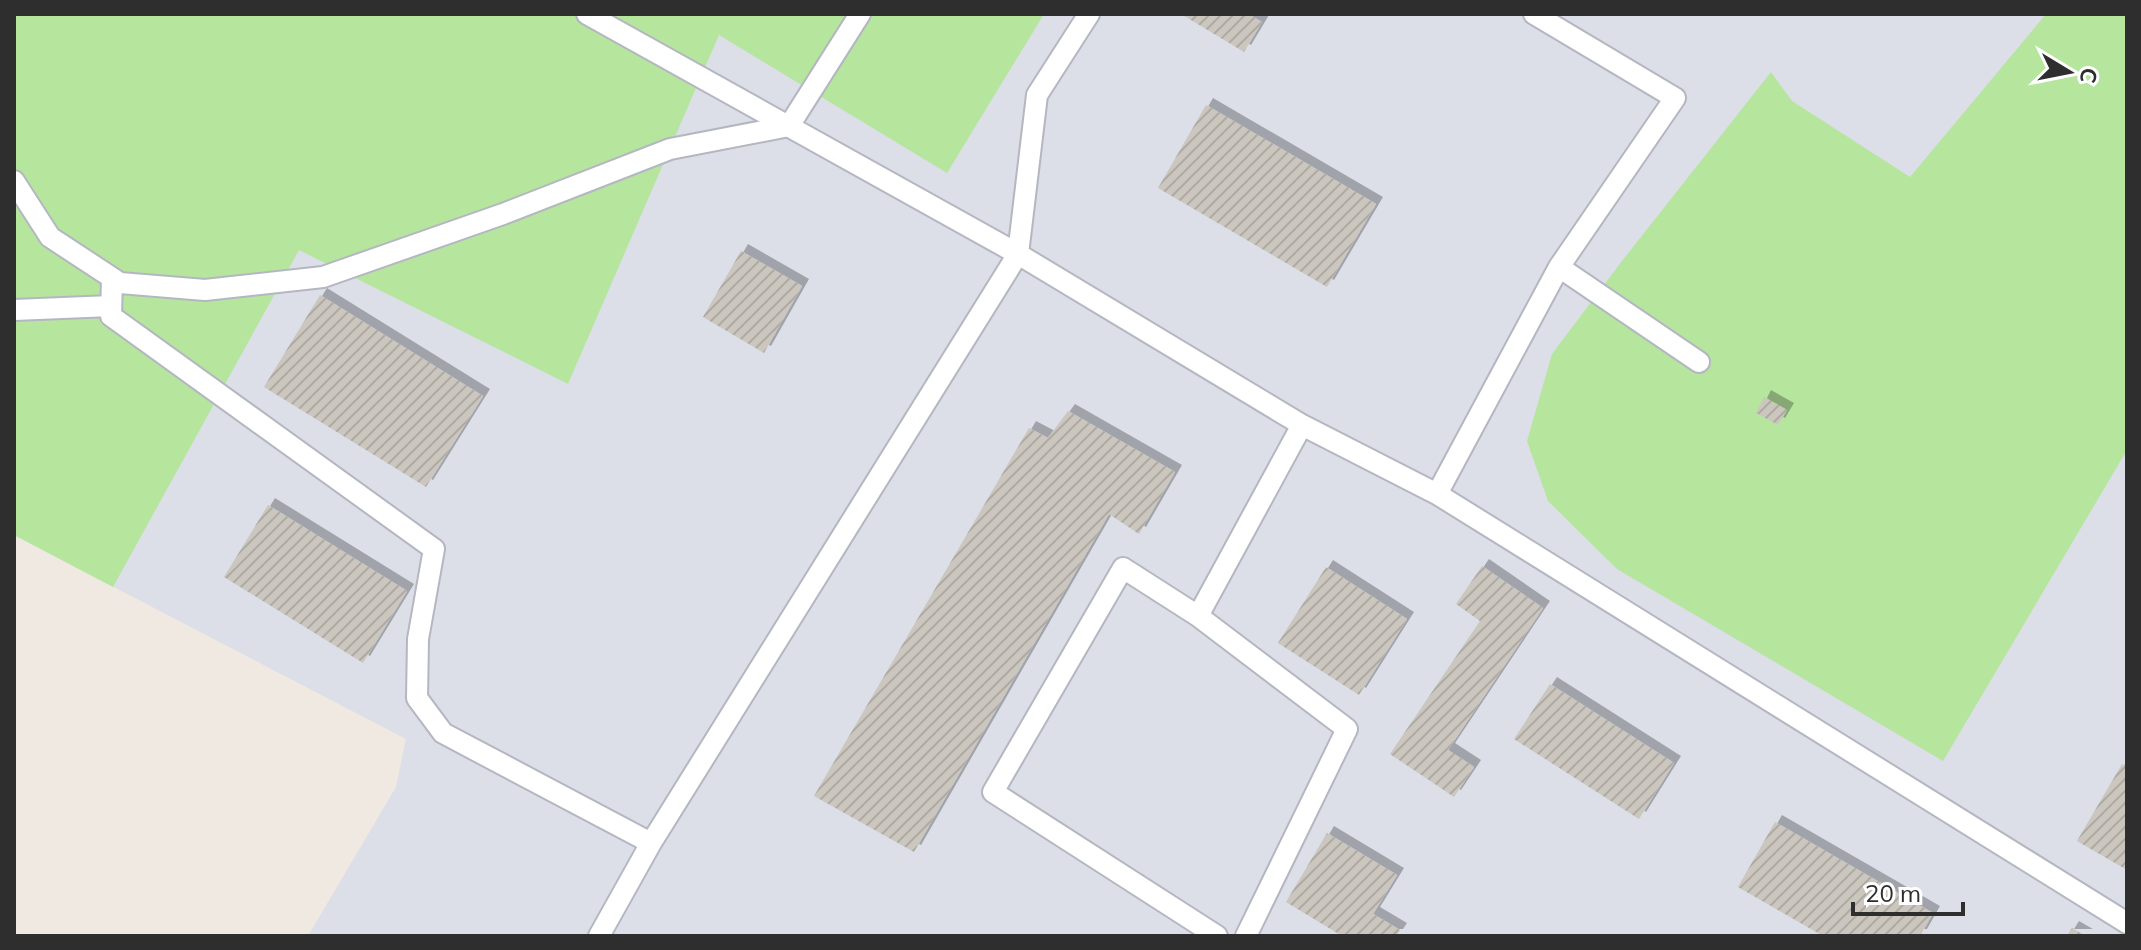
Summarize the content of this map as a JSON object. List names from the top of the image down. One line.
{"scale_bar":"20 m","north":"right"}
